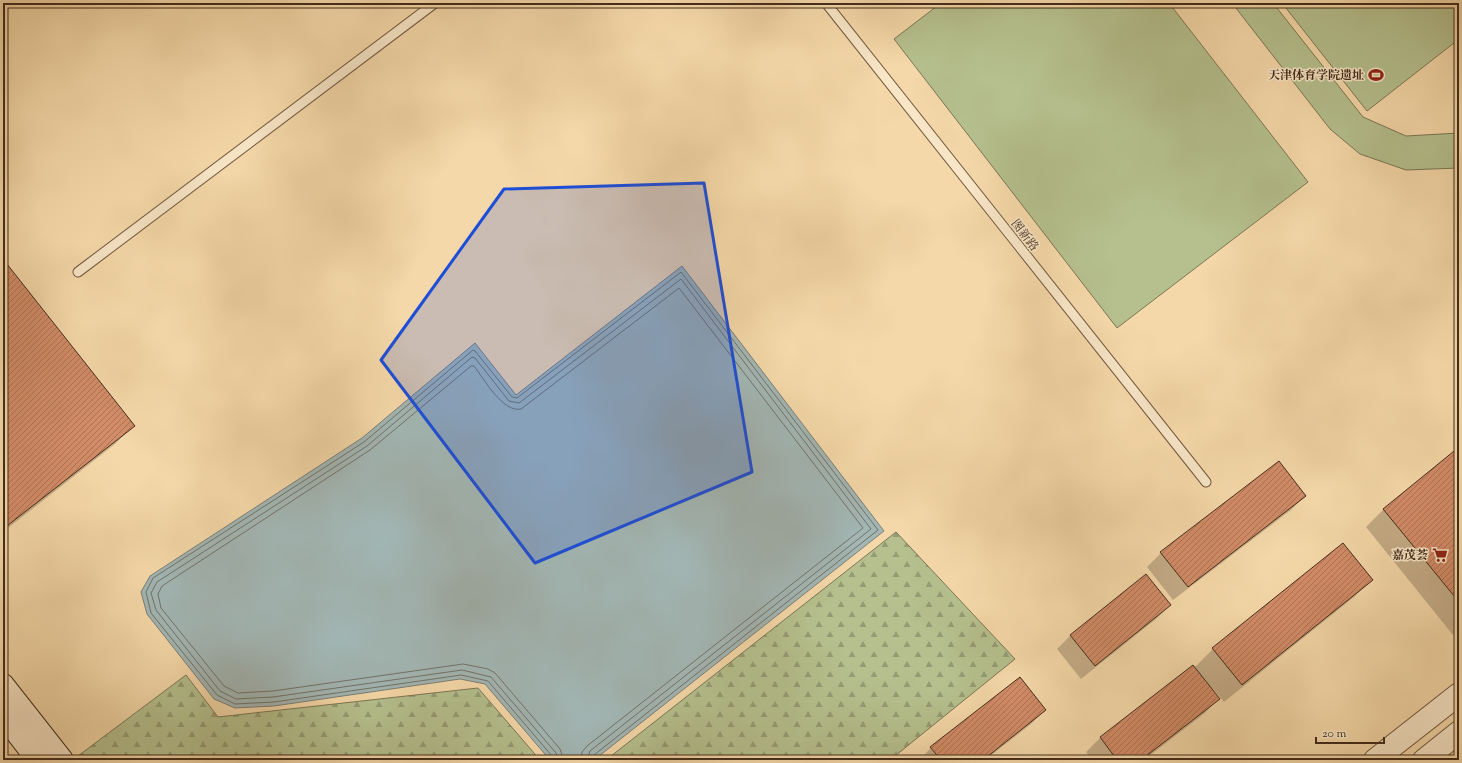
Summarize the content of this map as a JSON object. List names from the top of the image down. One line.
{"streets":{"lane":["图新路"]},"places":{"sports":["天津体育学院遗址"],"supermarket":["嘉茂荟"]},"scale_bar":"20 m"}
